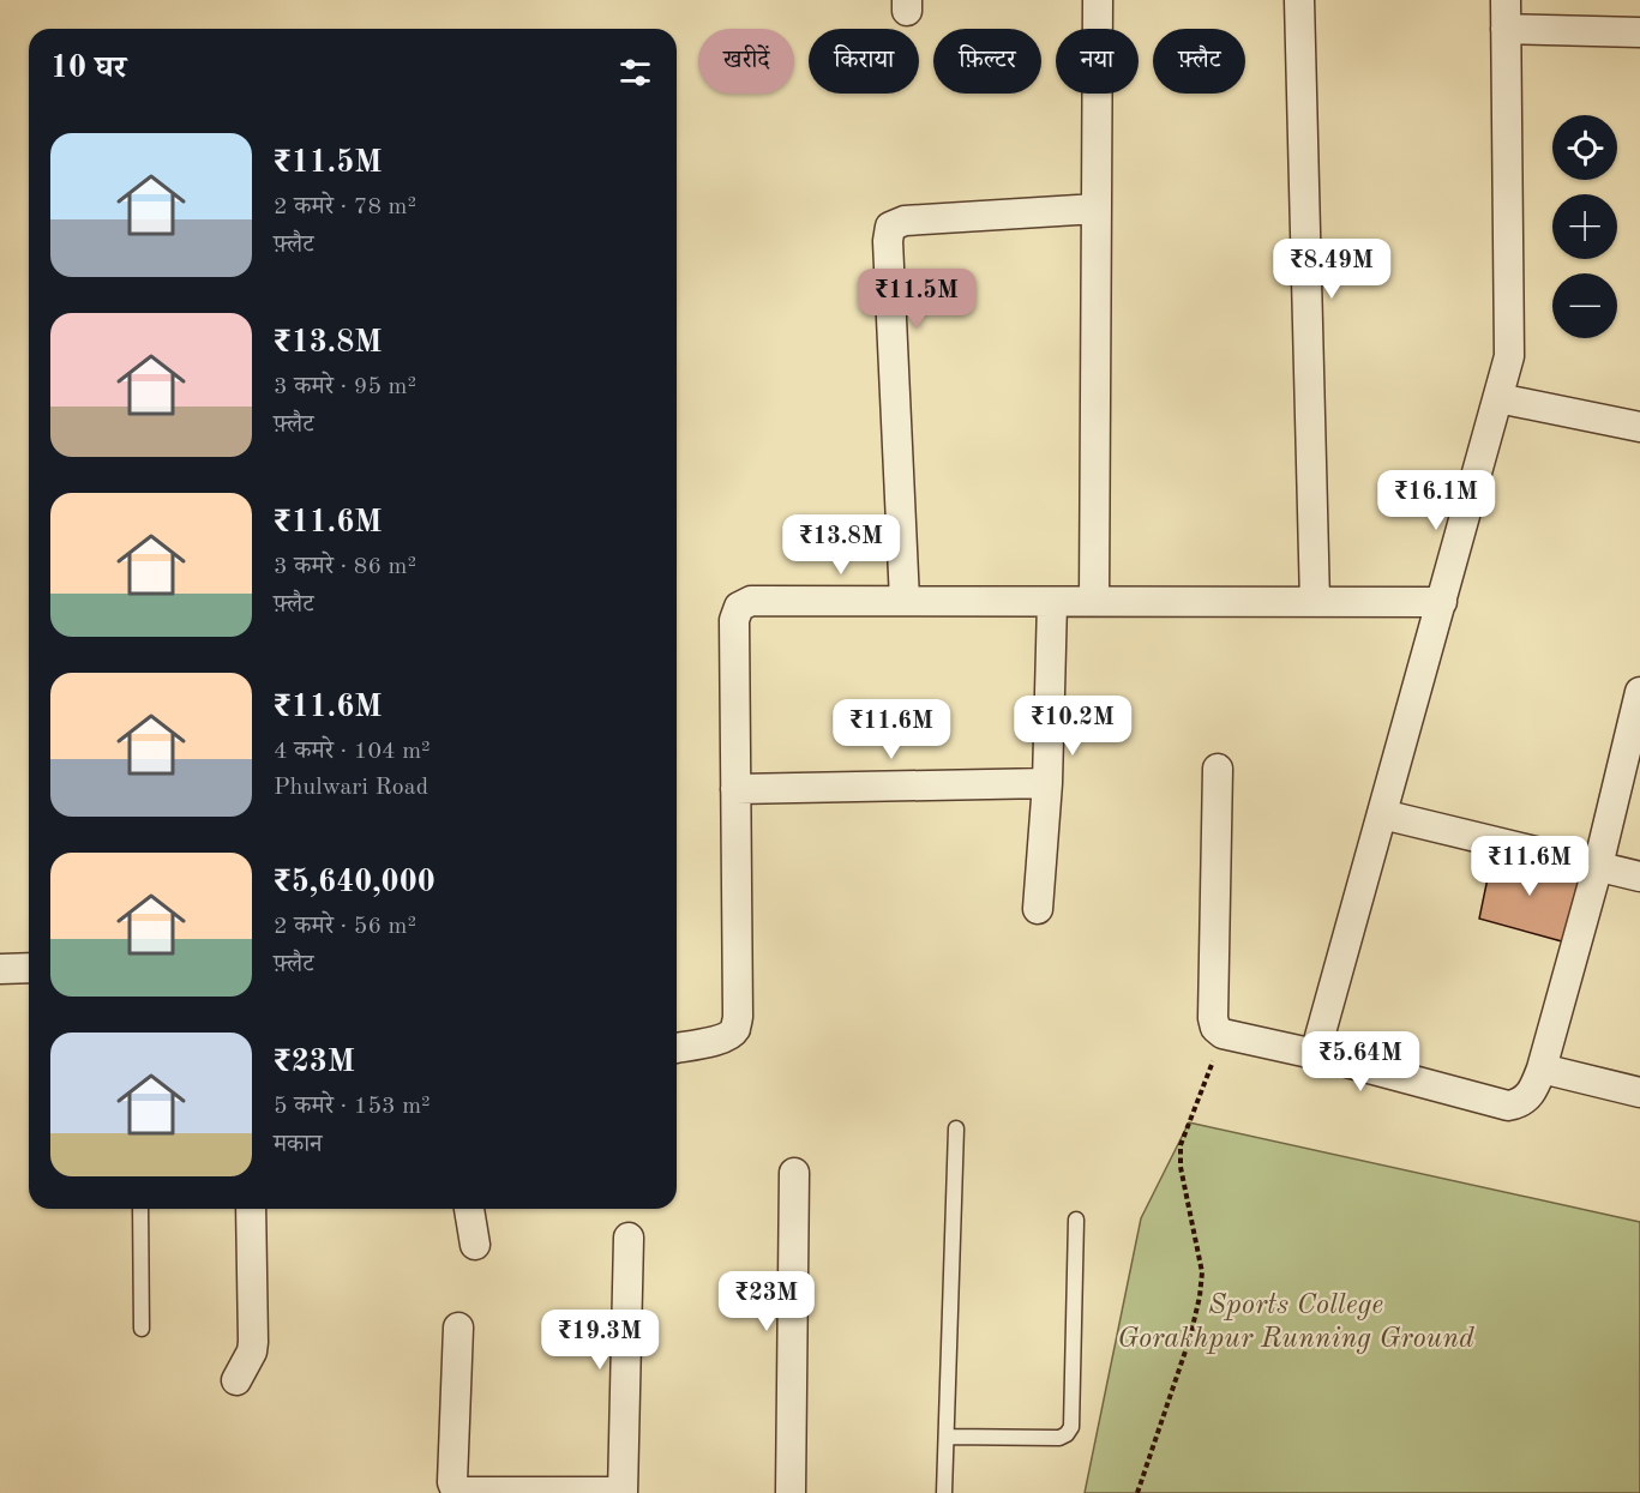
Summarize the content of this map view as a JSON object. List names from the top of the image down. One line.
{"parks":["Sports College Gorakhpur Running Ground"],"page":{"chip":["खरीदें","किराया","फ़िल्टर","नया","फ़्लैट"],"heading":"10 घर","map_buttons":["+","−"],"list":[{"name":"₹11.5M","note":"2 कमरे · 78 m² · फ़्लैट"},{"name":"₹13.8M","note":"3 कमरे · 95 m² · फ़्लैट"},{"name":"₹11.6M","note":"3 कमरे · 86 m² · फ़्लैट"},{"name":"₹11.6M","note":"4 कमरे · 104 m² · Phulwari Road"},{"name":"₹5,640,000","note":"2 कमरे · 56 m² · फ़्लैट"},{"name":"₹23M","note":"5 कमरे · 153 m² · मकान"}],"price":["₹8.49M","₹11.5M","₹16.1M","₹13.8M","₹10.2M","₹11.6M","₹11.6M","₹5.64M","₹23M","₹19.3M"]}}
